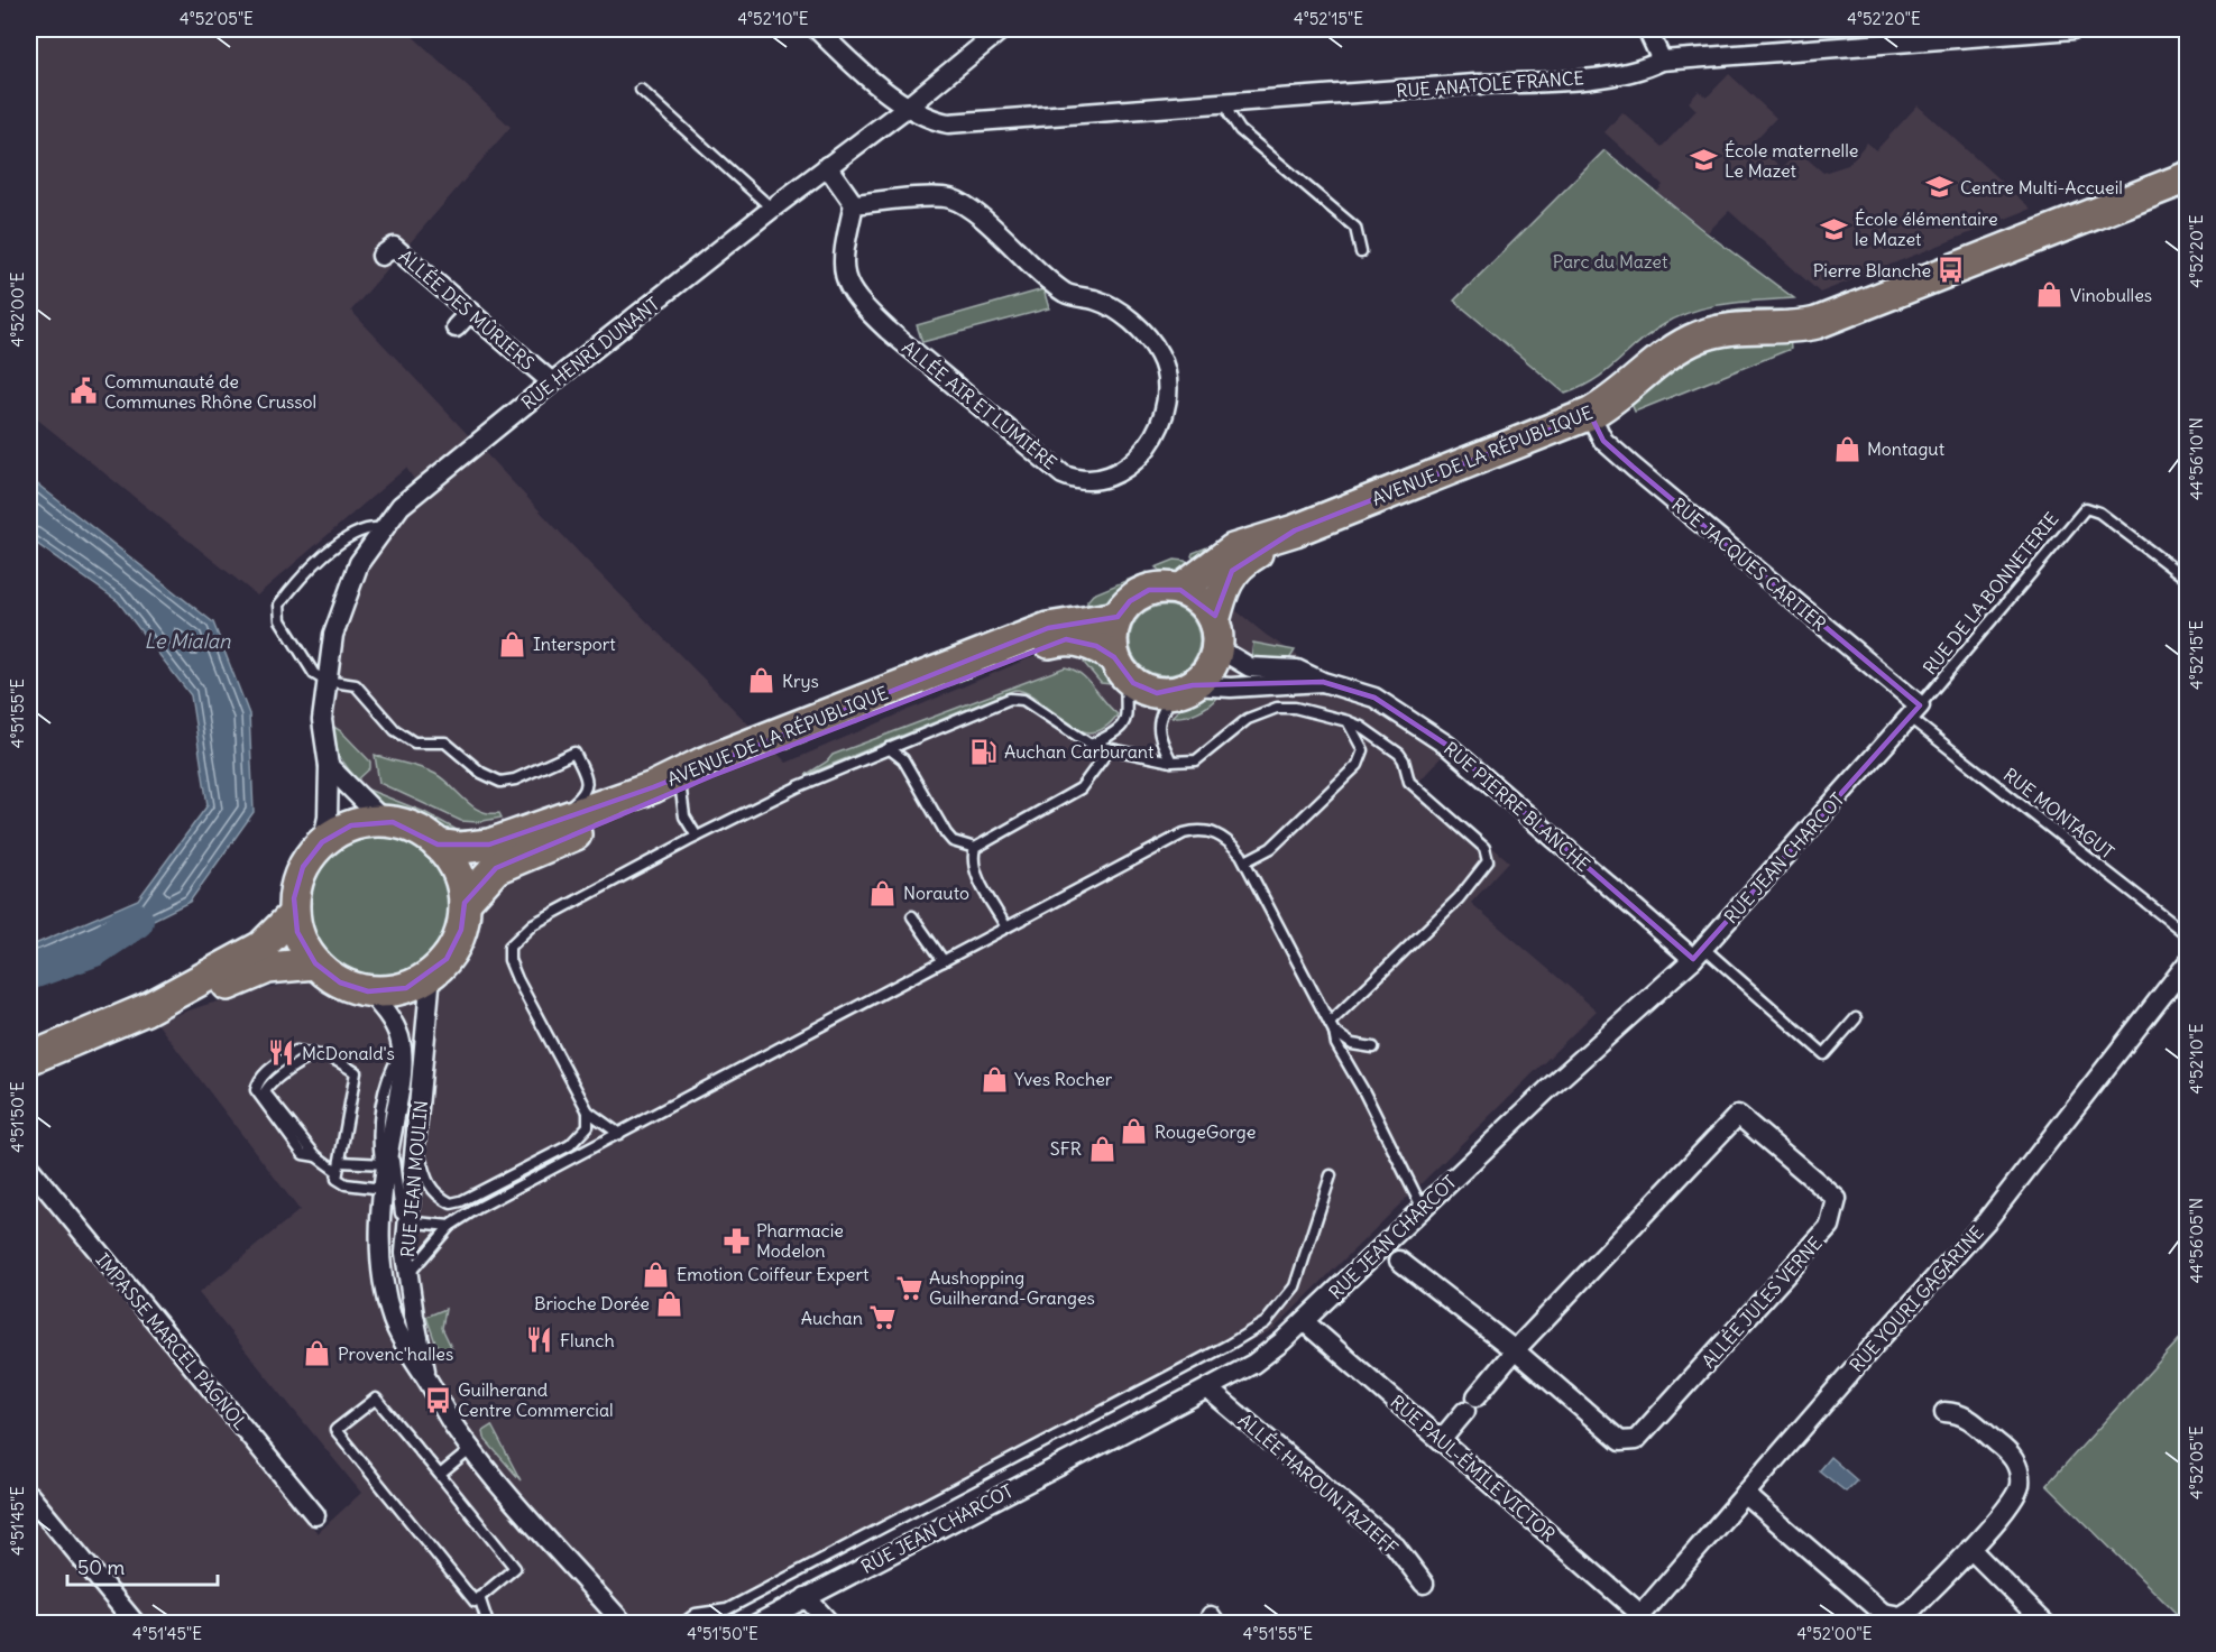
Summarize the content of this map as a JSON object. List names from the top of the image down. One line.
{"streets":{"main road":["AVENUE DE LA RÉPUBLIQUE"],"street":["RUE ANATOLE FRANCE","ALLÉE DES MÛRIERS","RUE HENRI DUNANT","ALLÉE AIR ET LUMIÈRE","RUE JACQUES CARTIER","RUE PIERRE BLANCHE","RUE JEAN CHARCOT","RUE JEAN MOULIN","RUE YOURI GAGARINE","ALLÉE JULES VERNE","IMPASSE MARCEL PAGNOL","RUE PAUL-ÉMILE VICTOR","ALLÉE HAROUN TAZIEFF"],"lane":["RUE DE LA BONNETERIE","RUE MONTAGUT"]},"crossings":[["RUE ANATOLE FRANCE","RUE HENRI DUNANT"],["ALLÉE DES MÛRIERS","RUE HENRI DUNANT"],["RUE HENRI DUNANT","AVENUE DE LA RÉPUBLIQUE"],["RUE HENRI DUNANT","RUE JEAN MOULIN"],["AVENUE DE LA RÉPUBLIQUE","RUE JACQUES CARTIER"],["AVENUE DE LA RÉPUBLIQUE","RUE PIERRE BLANCHE"],["AVENUE DE LA RÉPUBLIQUE","RUE JEAN MOULIN"],["RUE JACQUES CARTIER","RUE DE LA BONNETERIE"],["RUE JACQUES CARTIER","RUE MONTAGUT"],["RUE JACQUES CARTIER","RUE JEAN CHARCOT"],["RUE DE LA BONNETERIE","RUE MONTAGUT"],["RUE DE LA BONNETERIE","RUE JEAN CHARCOT"],["RUE PIERRE BLANCHE","RUE JEAN CHARCOT"],["RUE MONTAGUT","RUE JEAN CHARCOT"],["RUE JEAN CHARCOT","RUE PAUL-ÉMILE VICTOR"],["RUE JEAN CHARCOT","ALLÉE HAROUN TAZIEFF"],["RUE YOURI GAGARINE","RUE PAUL-ÉMILE VICTOR"],["ALLÉE JULES VERNE","RUE PAUL-ÉMILE VICTOR"]],"water":["Le Mialan"],"parks":["Parc du Mazet"],"places":{"school or university":["École maternelle Le Mazet","Centre Multi-Accueil","École élémentaire le Mazet"],"bus stop":["Pierre Blanche","Guilherand Centre Commercial"],"shop":["Vinobulles","Montagut","Intersport","Krys","Norauto","Yves Rocher","RougeGorge","SFR","Emotion Coiffeur Expert","Brioche Dorée","Provenc'halles"],"public building":["Communauté de Communes Rhône Crussol"],"fuel station":["Auchan Carburant"],"restaurant":["McDonald's","Flunch"],"pharmacy":["Pharmacie Modelon"],"supermarket":["Aushopping Guilherand-Granges","Auchan"]},"scale_bar":"50 m","coordinates":["4°52'05\"E","4°52'10\"E","4°52'15\"E","4°52'20\"E","4°52'00\"E","44°56'10\"N","4°51'55\"E","4°51'50\"E","44°56'05\"N","4°51'45\"E"]}
